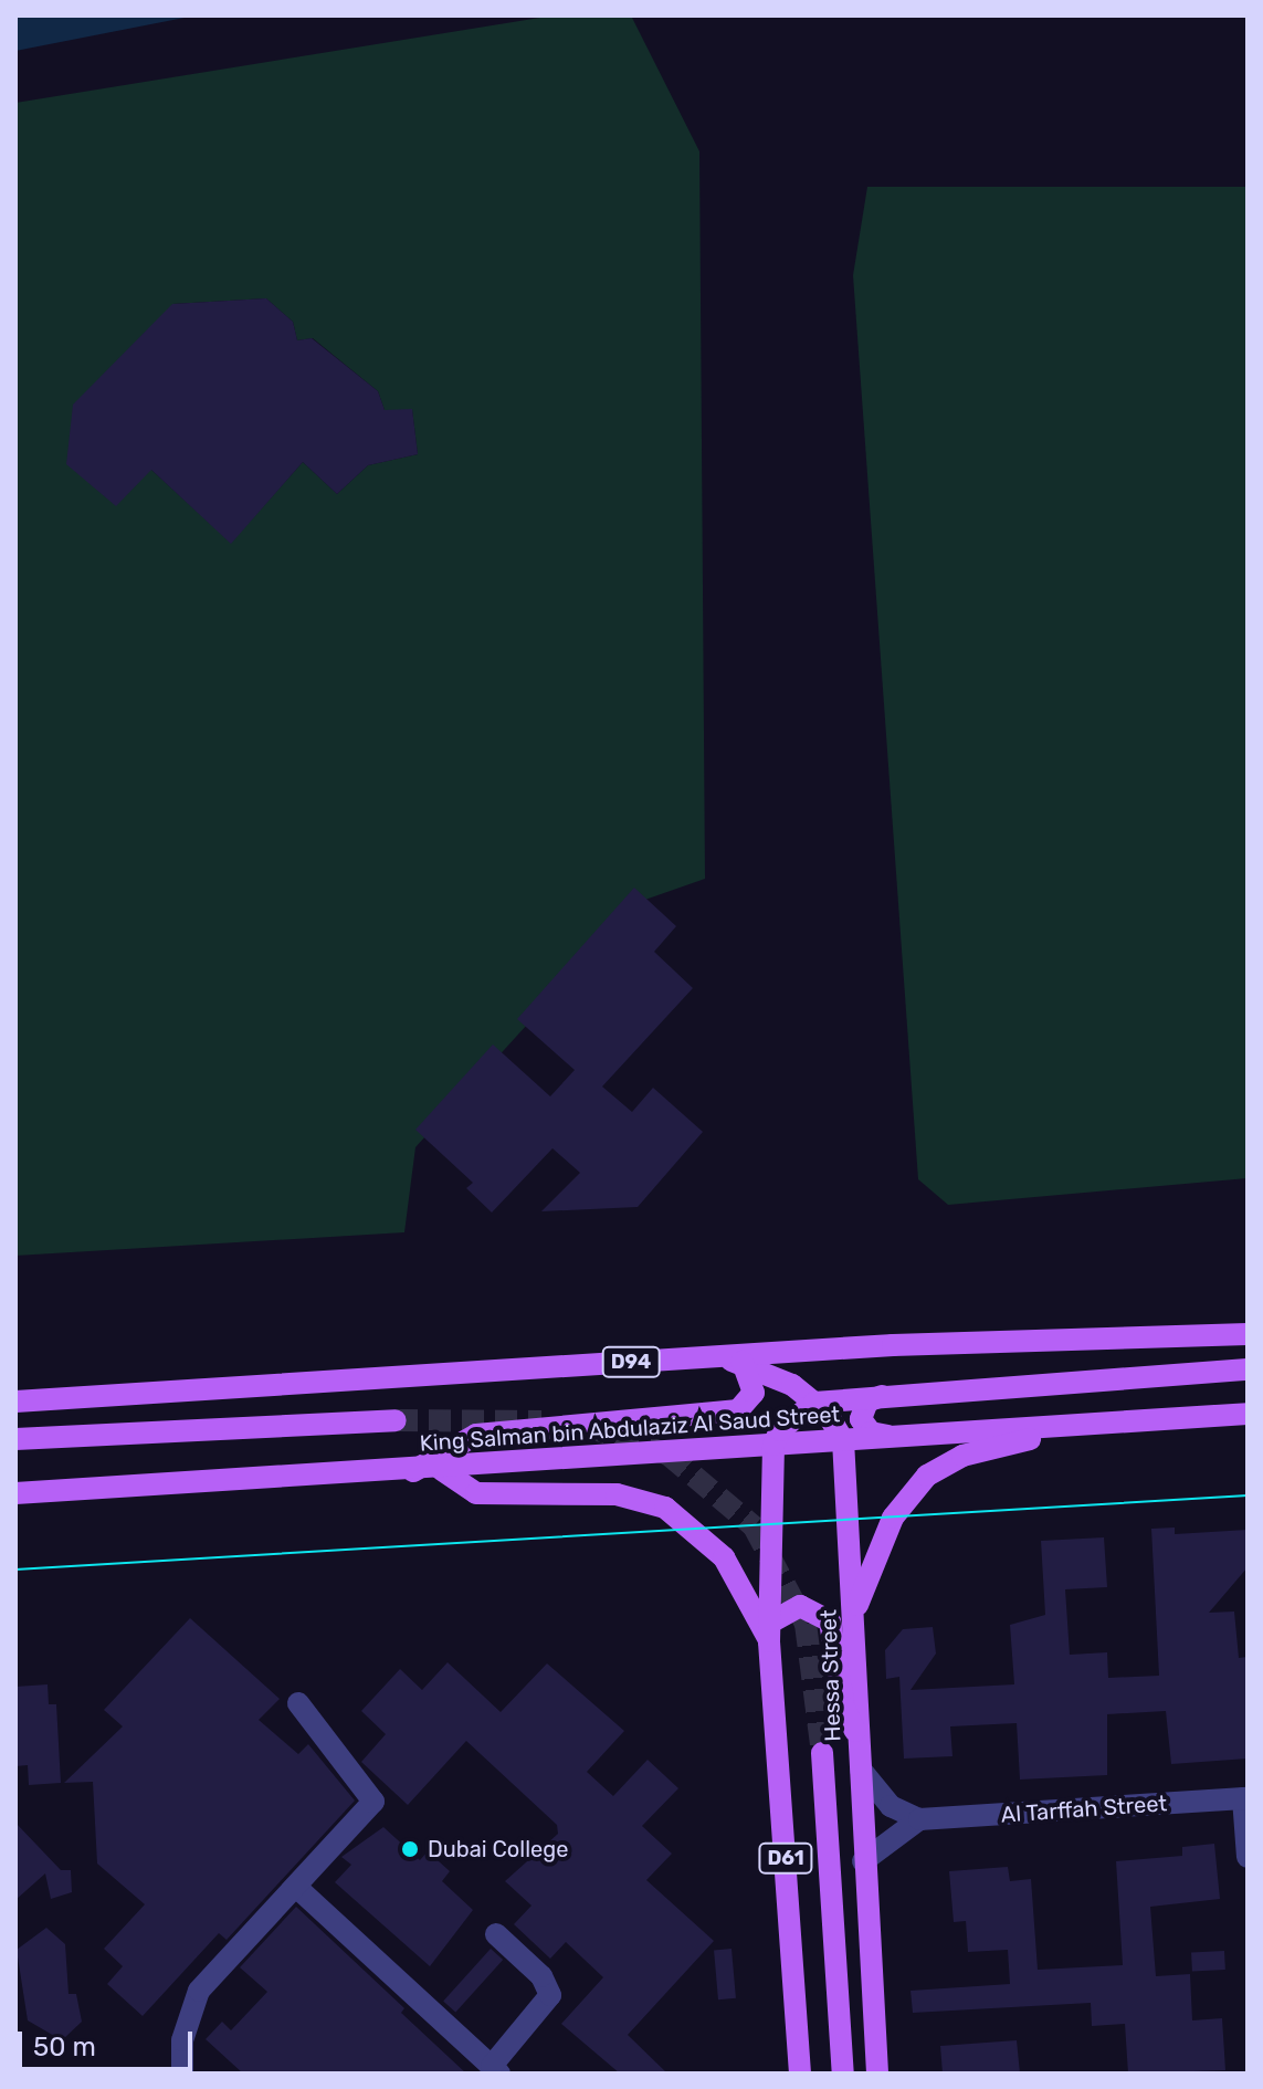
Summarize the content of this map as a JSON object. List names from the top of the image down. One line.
{"streets":{"main road":["D94","King Salman bin Abdulaziz Al Saud Street","Hessa Street","D61"],"street":["Al Tarffah Street"]},"crossings":[["King Salman bin Abdulaziz Al Saud Street","Hessa Street"]],"places":["Dubai College"],"scale_bar":"50 m"}
